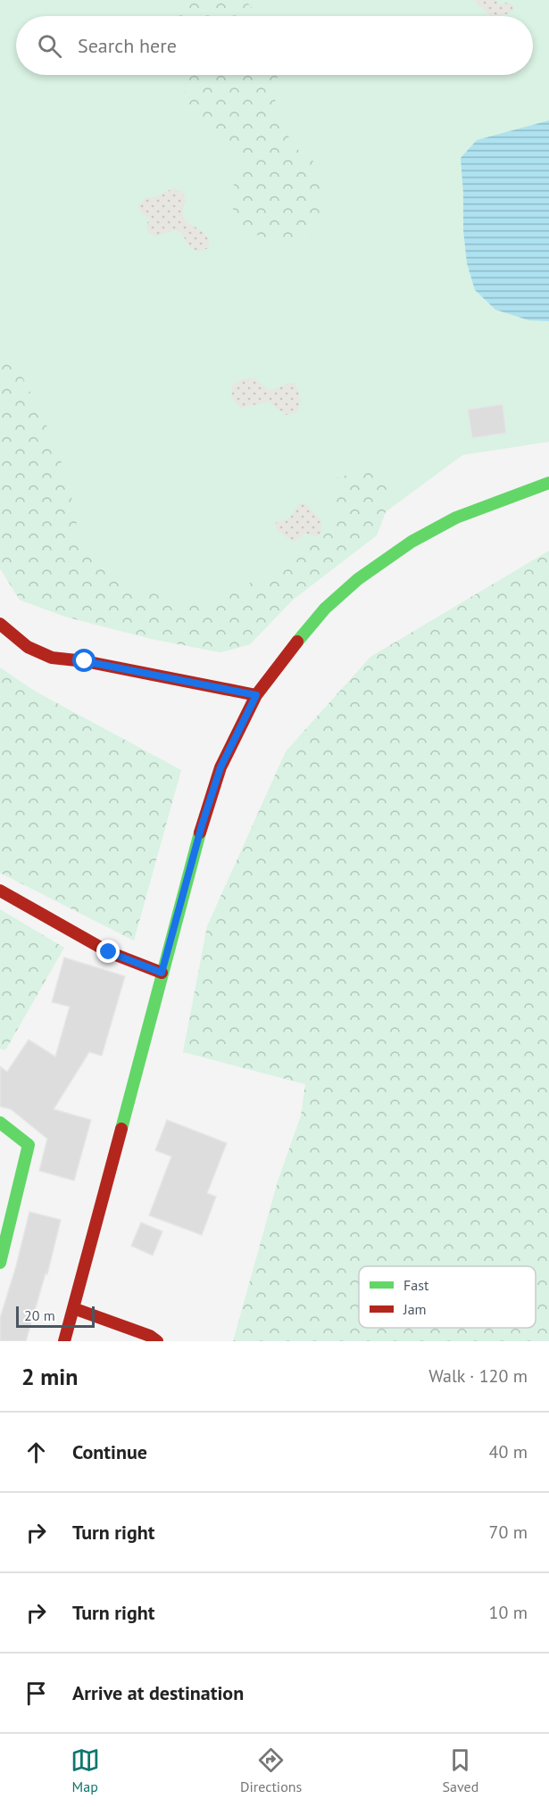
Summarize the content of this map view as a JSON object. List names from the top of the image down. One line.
{"legend":["Fast","Jam"],"scale_bar":"20 m","page":{"search":"Search here","scale":"20 m","heading":["2 min","Walk · 120 m"],"list":[["Continue","40 m"],["Turn right","70 m"],["Turn right","10 m"],"Arrive at destination"],"nav":["Map","Directions","Saved"]}}
